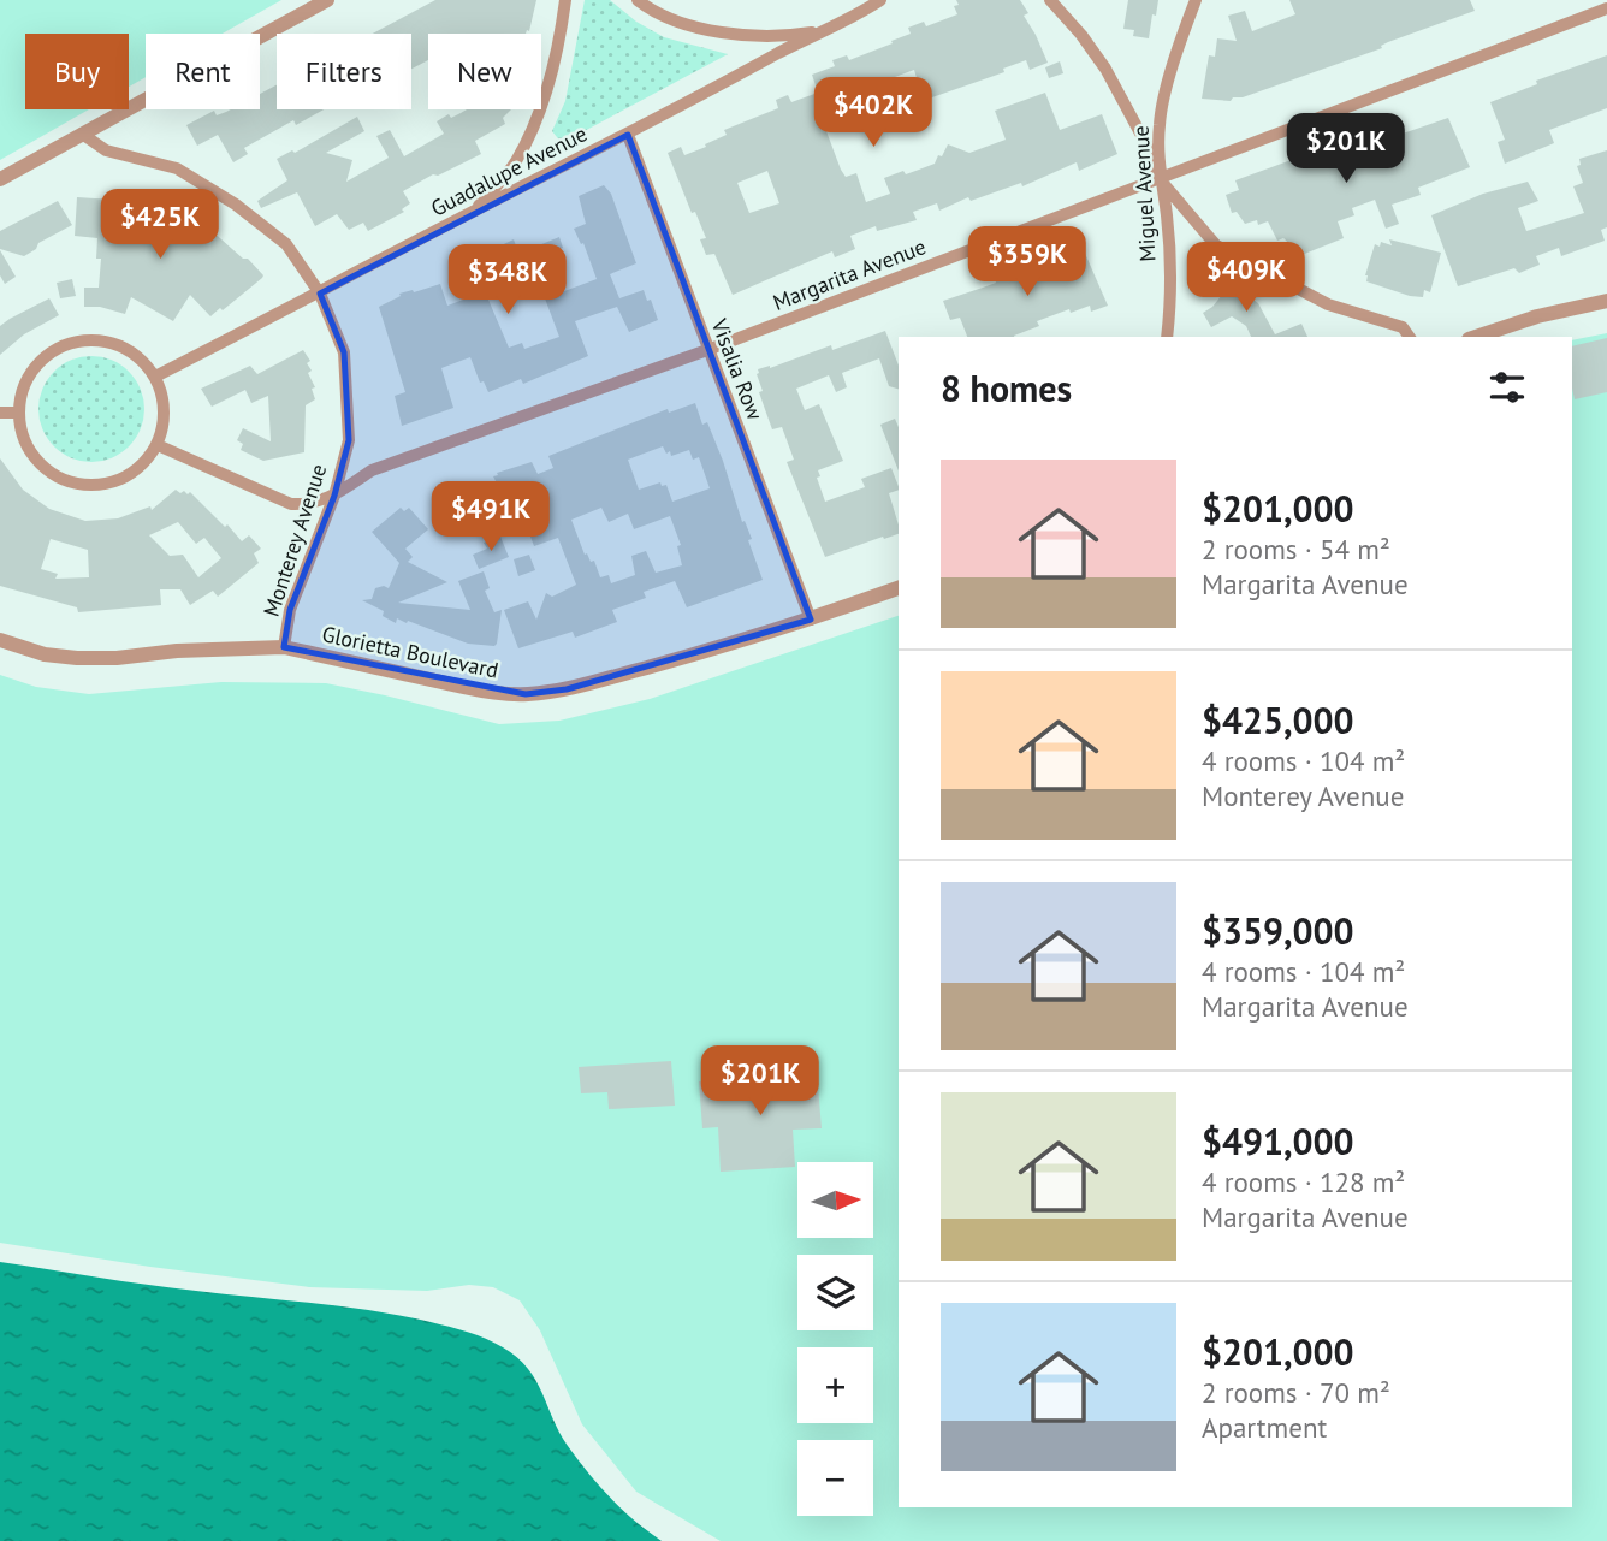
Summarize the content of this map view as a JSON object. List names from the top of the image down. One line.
{"streets":{"street":["Guadalupe Avenue","Miguel Avenue","Margarita Avenue","Visalia Row","Monterey Avenue","Glorietta Boulevard"]},"crossings":[["Guadalupe Avenue","Margarita Avenue"],["Guadalupe Avenue","Visalia Row"],["Guadalupe Avenue","Monterey Avenue"],["Miguel Avenue","Margarita Avenue"],["Margarita Avenue","Visalia Row"],["Margarita Avenue","Monterey Avenue"],["Visalia Row","Glorietta Boulevard"],["Monterey Avenue","Glorietta Boulevard"]],"north":"right","page":{"chip":["Buy","Rent","Filters","New"],"price":["$402K","$201K","$425K","$359K","$409K","$348K","$491K","$201K"],"heading":"8 homes","list":[{"name":"$201,000","note":"2 rooms · 54 m² · Margarita Avenue"},{"name":"$425,000","note":"4 rooms · 104 m² · Monterey Avenue"},{"name":"$359,000","note":"4 rooms · 104 m² · Margarita Avenue"},{"name":"$491,000","note":"4 rooms · 128 m² · Margarita Avenue"},{"name":"$201,000","note":"2 rooms · 70 m² · Apartment"}],"map_buttons":["+","−"]}}
